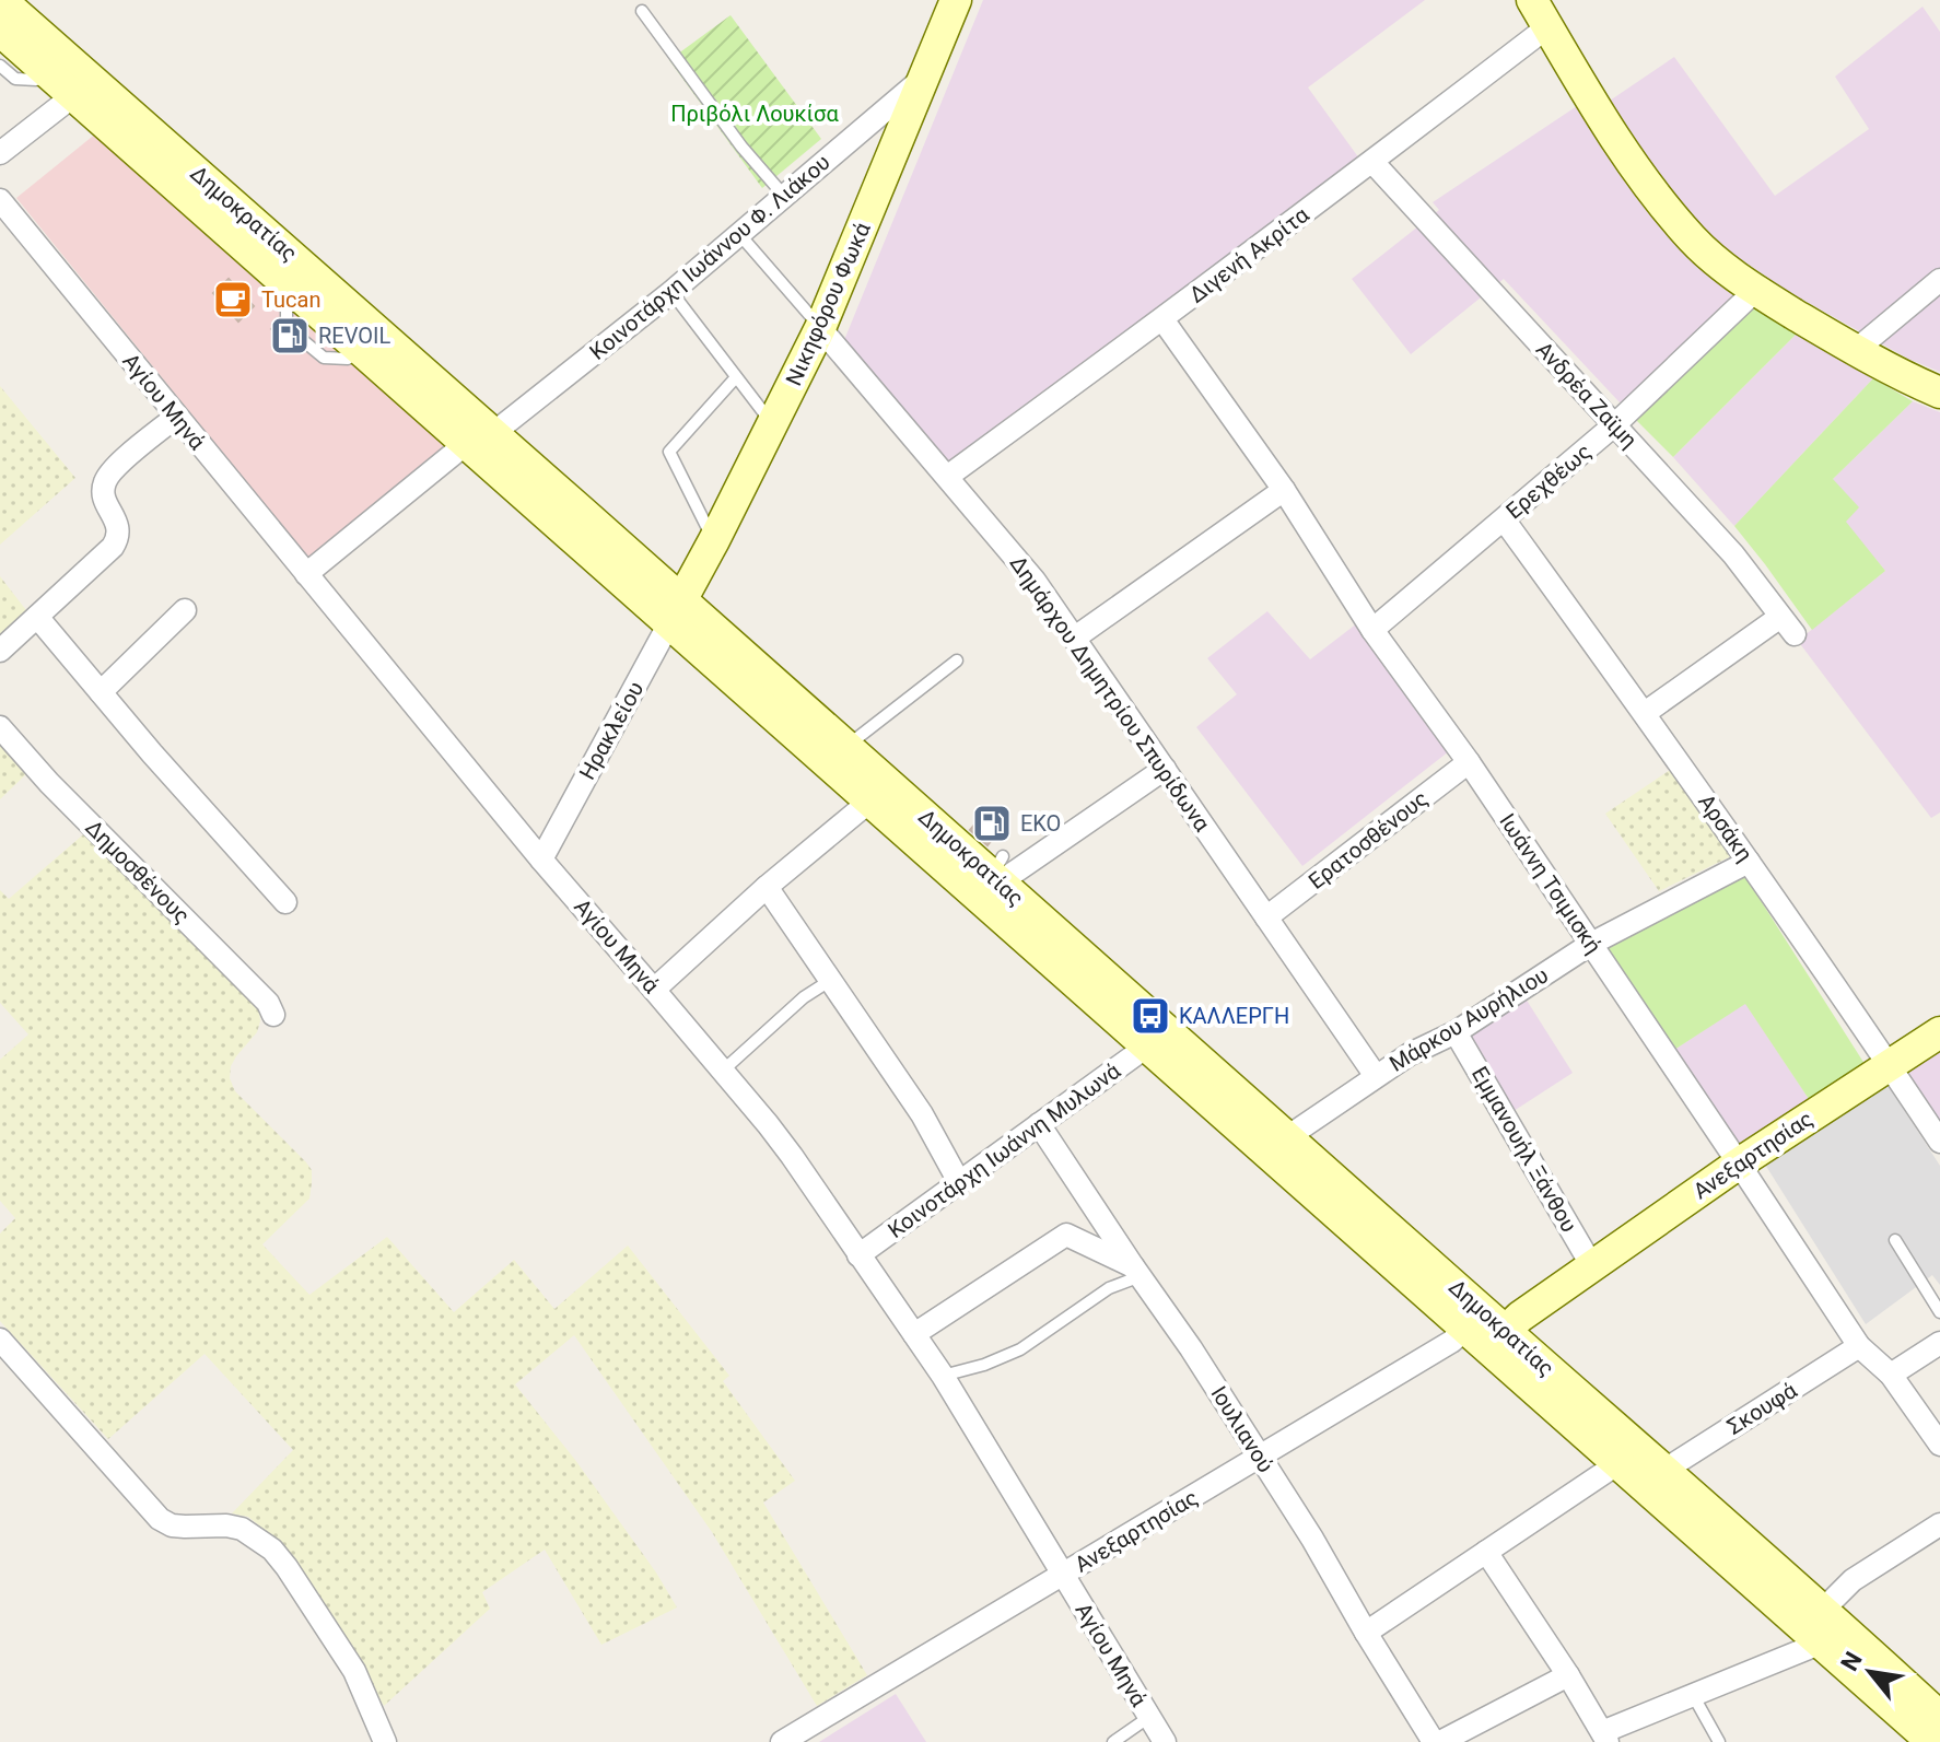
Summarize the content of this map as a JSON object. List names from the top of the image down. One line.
{"streets":{"main road":["Δημοκρατίας","Νικηφόρου Φωκά","Ανεξαρτησίας"],"street":["Διγενή Ακρίτα","Κοινοτάρχη Ιωάννου Φ. Λιάκου","Ανδρέα Ζαϊμη","Αγίου Μηνά","Ερεχθέως","Δημάρχου Δημητρίου Σπυρίδωνα","Ηρακλείου","Αρσάκη","Ερατοσθένους","Δημοσθένους","Ιωάννη Τσιμισκή","Μάρκου Αυρήλιου","Εμμανουήλ Ξάνθου","Κοινοτάρχη Ιωάννη Μυλωνά","Σκουφά","Ιουλιανού"]},"crossings":[["Δημοκρατίας","Κοινοτάρχη Ιωάννου Φ. Λιάκου"],["Δημοκρατίας","Νικηφόρου Φωκά"],["Δημοκρατίας","Ηρακλείου"],["Δημοκρατίας","Μάρκου Αυρήλιου"],["Δημοκρατίας","Κοινοτάρχη Ιωάννη Μυλωνά"],["Δημοκρατίας","Ανεξαρτησίας"],["Δημοκρατίας","Σκουφά"],["Διγενή Ακρίτα","Ανδρέα Ζαϊμη"],["Διγενή Ακρίτα","Δημάρχου Δημητρίου Σπυρίδωνα"],["Διγενή Ακρίτα","Ιωάννη Τσιμισκή"],["Κοινοτάρχη Ιωάννου Φ. Λιάκου","Νικηφόρου Φωκά"],["Κοινοτάρχη Ιωάννου Φ. Λιάκου","Αγίου Μηνά"],["Νικηφόρου Φωκά","Δημάρχου Δημητρίου Σπυρίδωνα"],["Νικηφόρου Φωκά","Ηρακλείου"],["Ανδρέα Ζαϊμη","Ερεχθέως"],["Αγίου Μηνά","Ηρακλείου"],["Αγίου Μηνά","Κοινοτάρχη Ιωάννη Μυλωνά"],["Αγίου Μηνά","Ανεξαρτησίας"],["Ερεχθέως","Αρσάκη"],["Ερεχθέως","Ιωάννη Τσιμισκή"],["Δημάρχου Δημητρίου Σπυρίδωνα","Ερατοσθένους"],["Δημάρχου Δημητρίου Σπυρίδωνα","Μάρκου Αυρήλιου"],["Αρσάκη","Μάρκου Αυρήλιου"],["Αρσάκη","Ανεξαρτησίας"],["Ερατοσθένους","Ιωάννη Τσιμισκή"],["Ιωάννη Τσιμισκή","Μάρκου Αυρήλιου"],["Ιωάννη Τσιμισκή","Ανεξαρτησίας"],["Ιωάννη Τσιμισκή","Σκουφά"],["Μάρκου Αυρήλιου","Εμμανουήλ Ξάνθου"],["Εμμανουήλ Ξάνθου","Ανεξαρτησίας"],["Κοινοτάρχη Ιωάννη Μυλωνά","Ιουλιανού"],["Ανεξαρτησίας","Ιουλιανού"]],"parks":["Πριβόλι Λουκίσα"],"places":{"cafe":["Tucan"],"fuel station":["REVOIL","EKO"],"bus stop":["ΚΑΛΛΕΡΓΗ"]},"north":"top left"}
